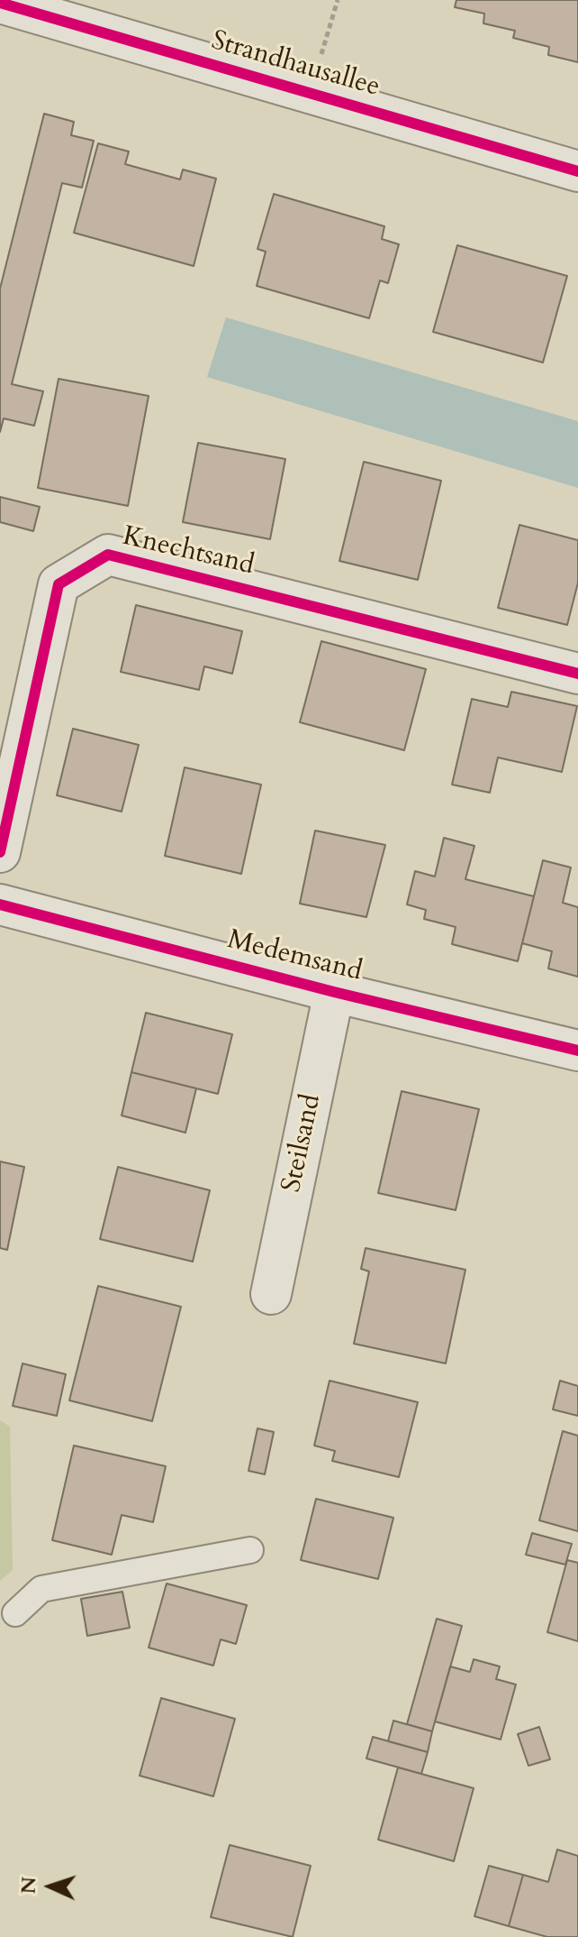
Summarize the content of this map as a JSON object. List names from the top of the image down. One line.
{"streets":{"street":["Strandhausallee","Knechtsand","Medemsand","Steilsand"]},"crossings":[["Medemsand","Steilsand"]],"north":"left"}
